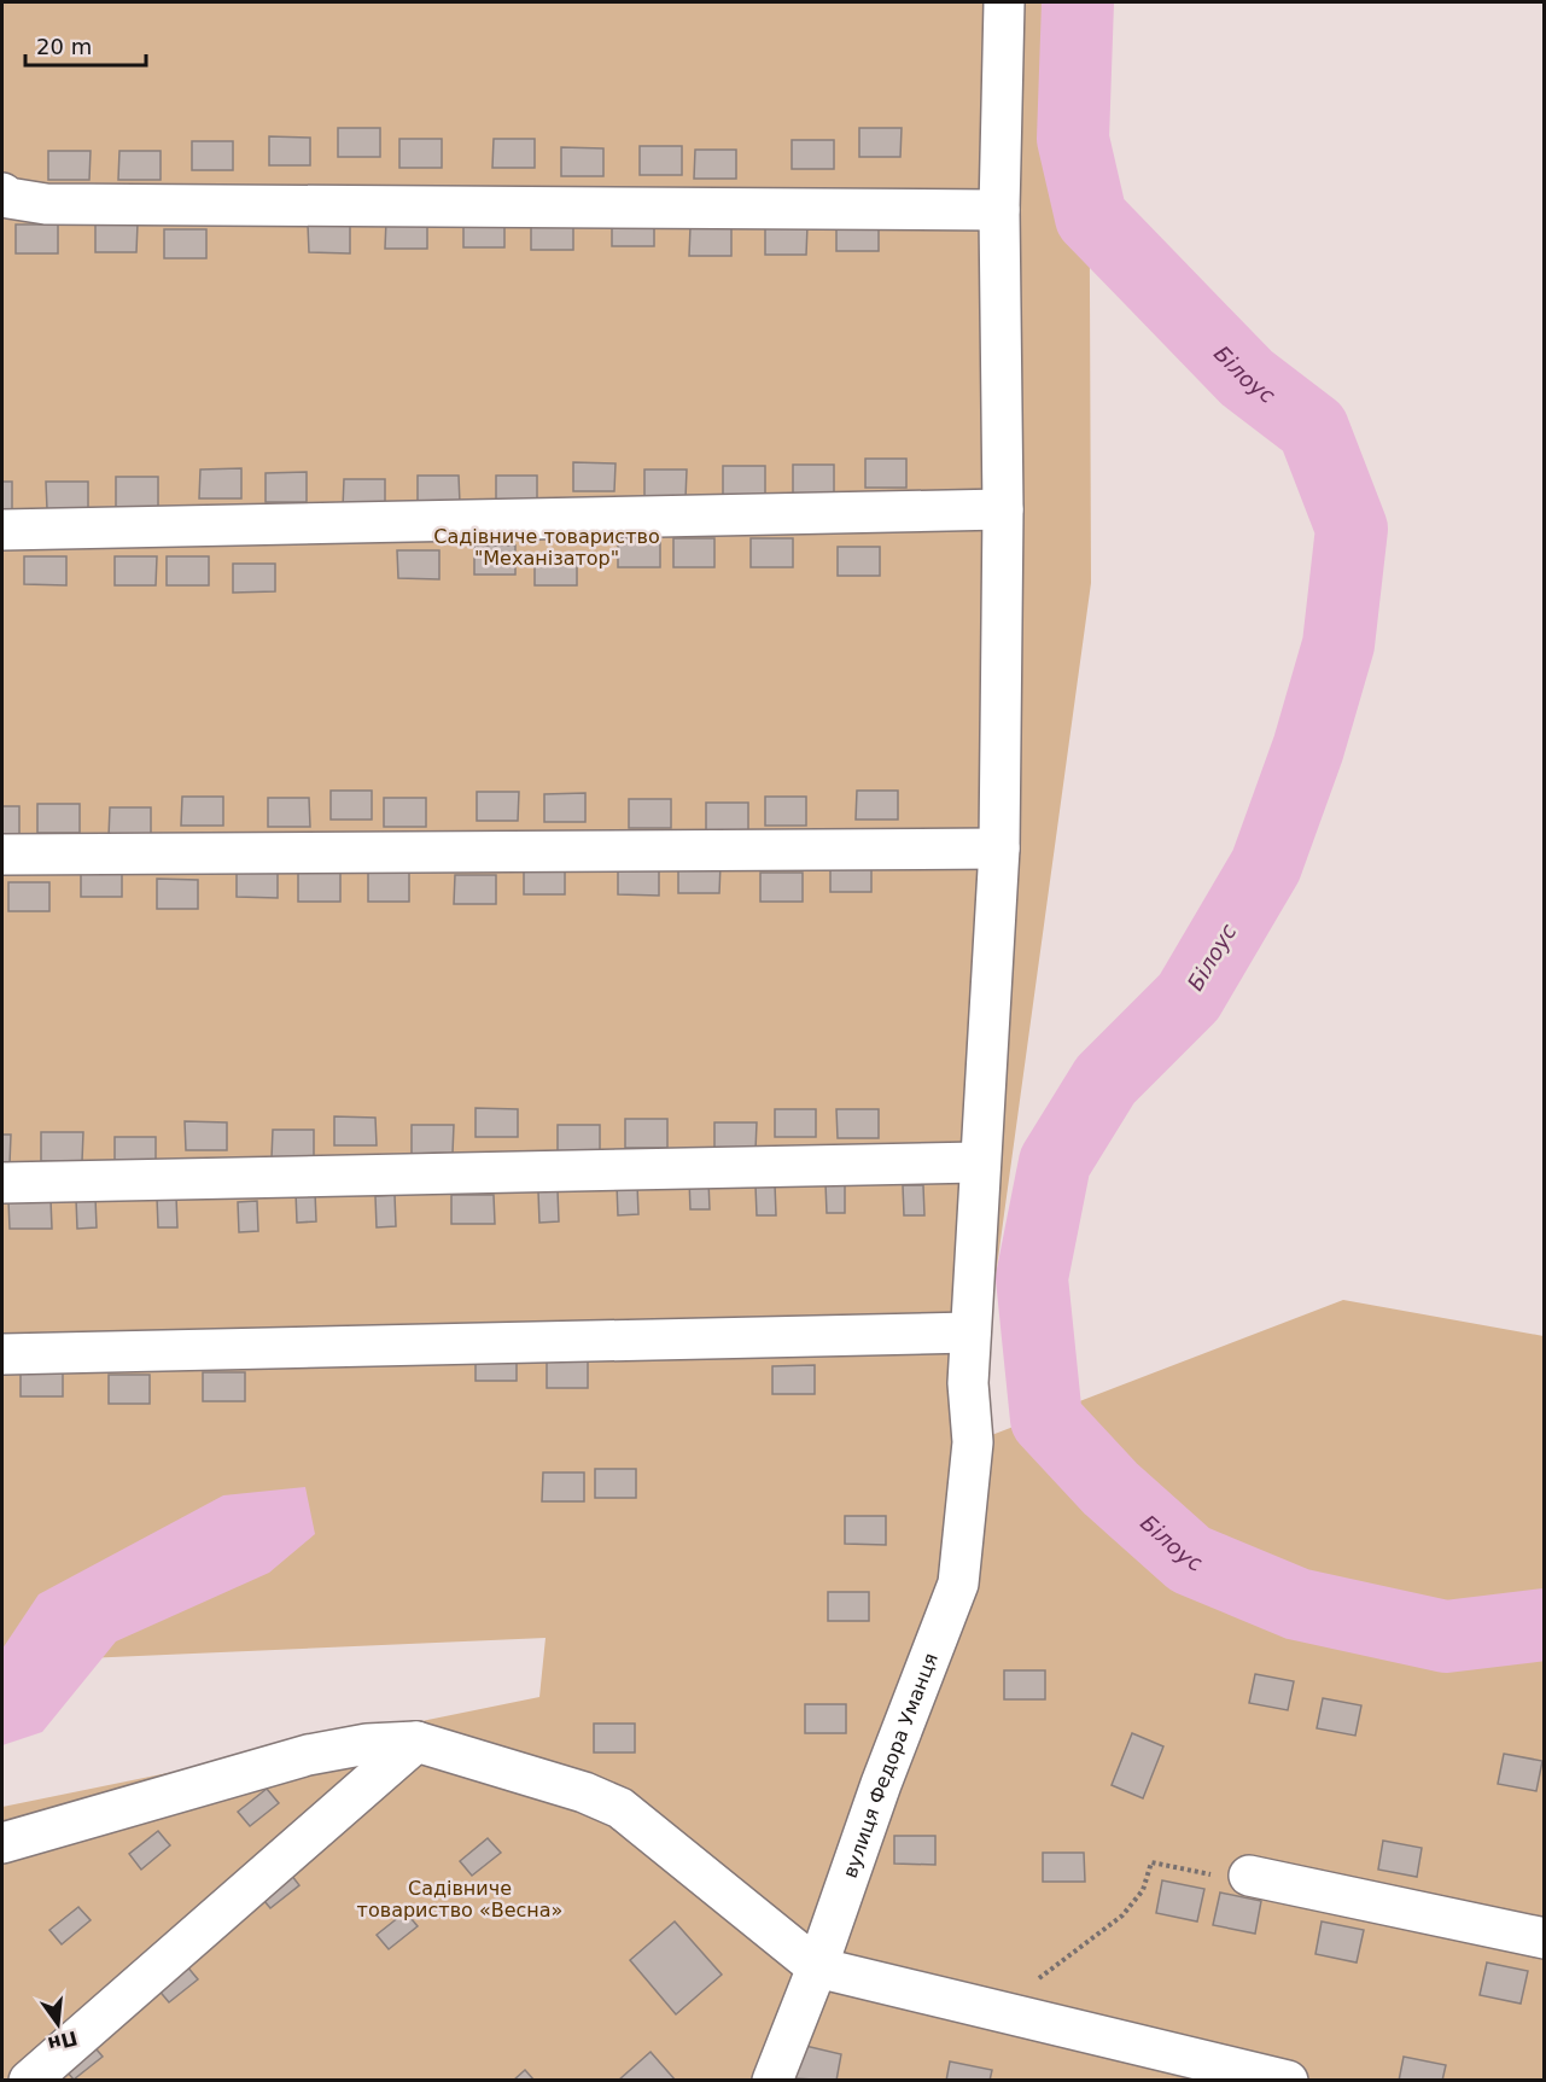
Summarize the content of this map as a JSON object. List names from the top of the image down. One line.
{"streets":{"street":["вулиця Федора Уманця"]},"water":["Білоус"],"parks":["Садівниче товариство \"Механізатор\"","Садівниче товариство «Весна»"],"scale_bar":"20 m","north":"bottom"}
